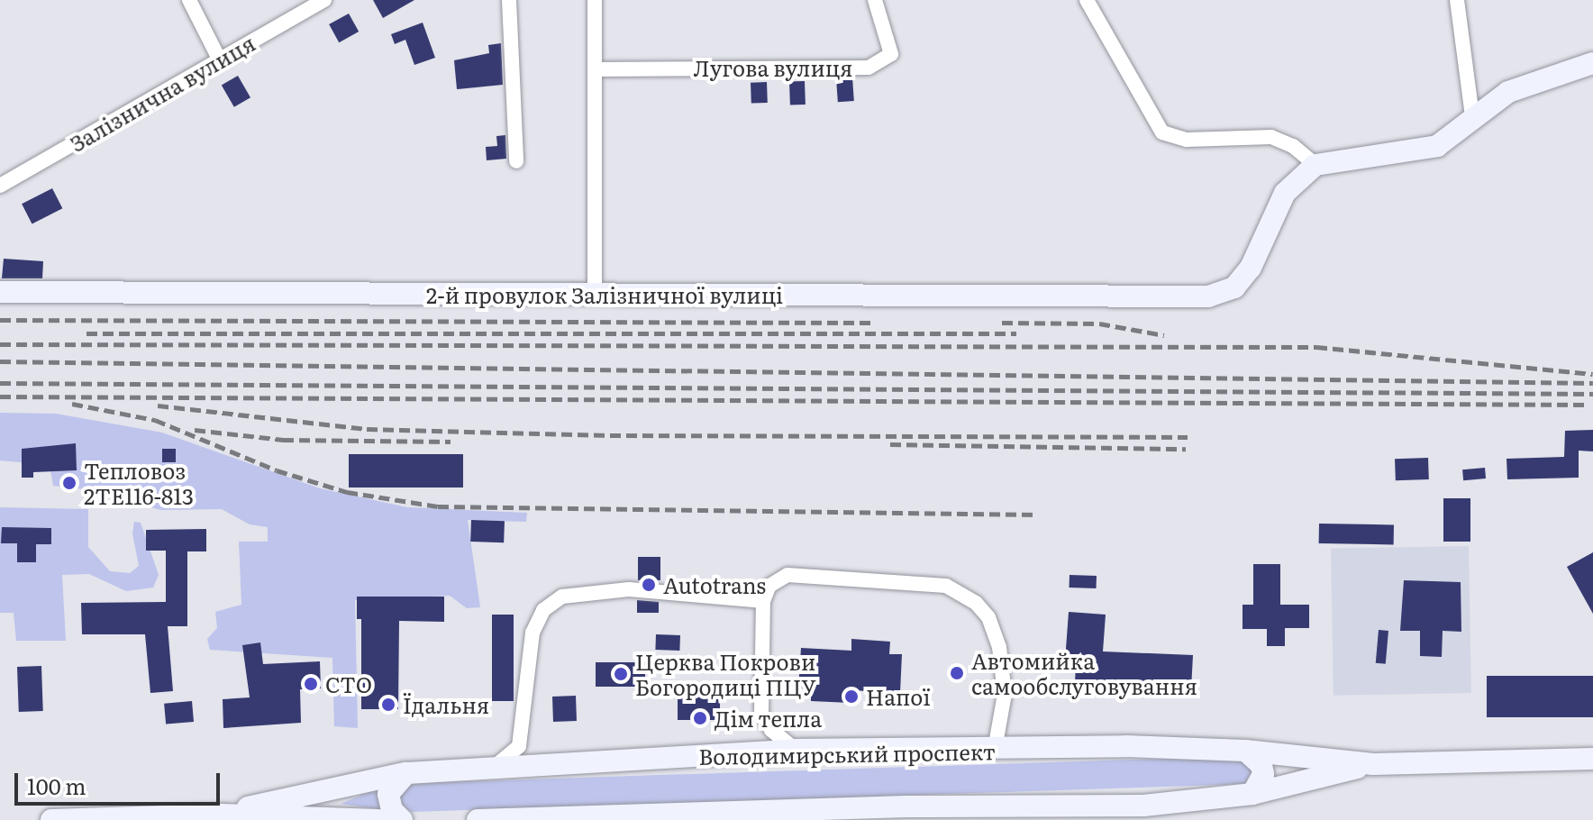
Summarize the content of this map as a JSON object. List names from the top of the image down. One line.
{"streets":{"main road":["2-й провулок Залізничної вулиці","Володимирський проспект"],"street":["Лугова вулиця","Залізнична вулиця"]},"places":["Тепловоз 2ТЕ116-813","Autotrans","Автомийка самообслуговування","Церква Покрови Богородиці ПЦУ","СТО","Напої","Їдальня","Дім тепла"],"scale_bar":"100 m"}
